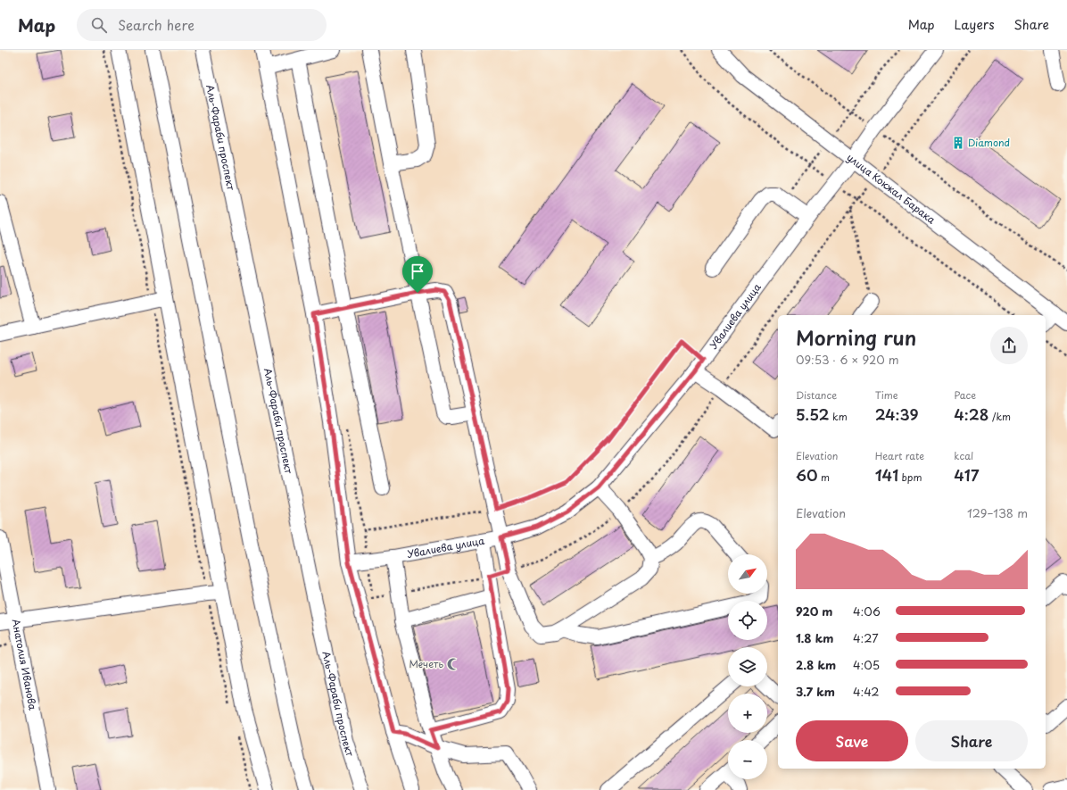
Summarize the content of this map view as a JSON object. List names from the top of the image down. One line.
{"streets":{"street":["Аль-Фараби проспект","улица Кокжал Барака","Увалиева улица","Анатолия Иванова"]},"crossings":[["улица Кокжал Барака","Увалиева улица"]],"places":{"building":["Diamond"],"mosque":["Мечеть"]},"north":"top right","page":{"header":"Map","search":"Search here","nav":["Map","Layers","Share"],"heading":["Morning run","09:53 · 6 × 920 m"],"stats":[["Distance","5.52 km"],["Time","24:39"],["Pace","4:28 /km"],["Elevation","60 m"],["Heart rate","141 bpm"],["kcal","417"]],"chart":["Elevation","129–138 m"],"map_buttons":["+","−"],"list":[{"name":"920 m","note":"4:06"},{"name":"1.8 km","note":"4:27"},{"name":"2.8 km","note":"4:05"},{"name":"3.7 km","note":"4:42"}],"buttons":["Save","Share"]}}
